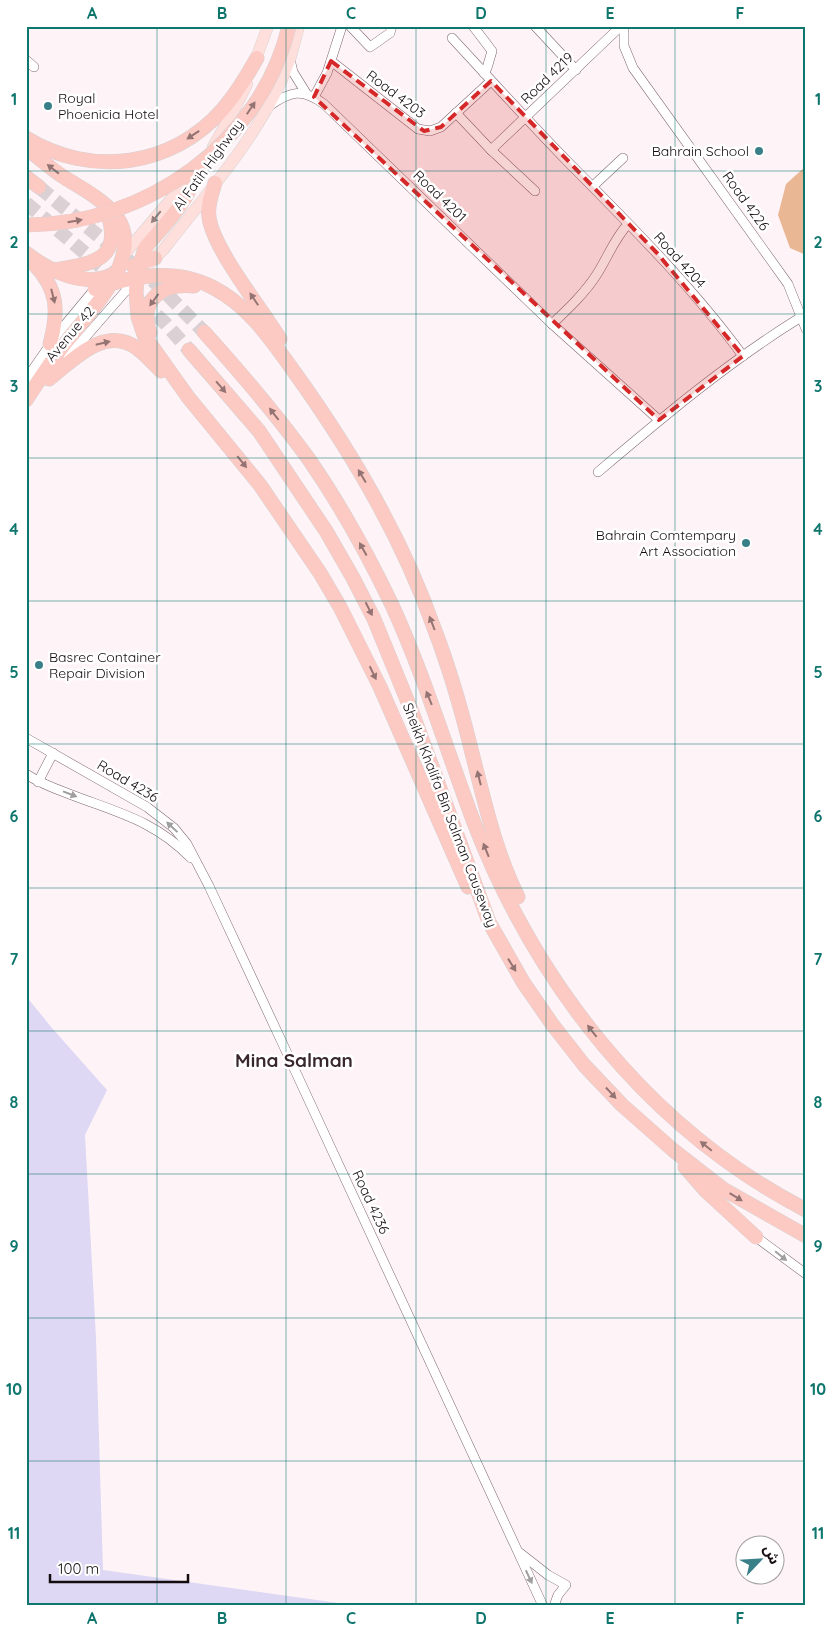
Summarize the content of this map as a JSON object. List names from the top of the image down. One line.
{"streets":{"highway":["Sheikh Khalifa Bin Salman Causeway"],"main road":["Al Fatih Highway"],"street":["Road 4219","Road 4203","Road 4201","Road 4226","Road 4204","Avenue 42","Road 4236"]},"crossings":[["Road 4219","Road 4226"],["Road 4219","Road 4204"],["Road 4203","Road 4204"],["Al Fatih Highway","Road 4201"],["Al Fatih Highway","Avenue 42"]],"districts":["Mina Salman"],"places":["Royal Phoenicia Hotel","Bahrain School","Bahrain Comtempary Art Association","Basrec Container Repair Division"],"scale_bar":"100 m","north":"top right","grid":{"columns":["A","B","C","D","E","F"],"rows":["1","2","3","4","5","6","7","8","9","10","11"]}}
